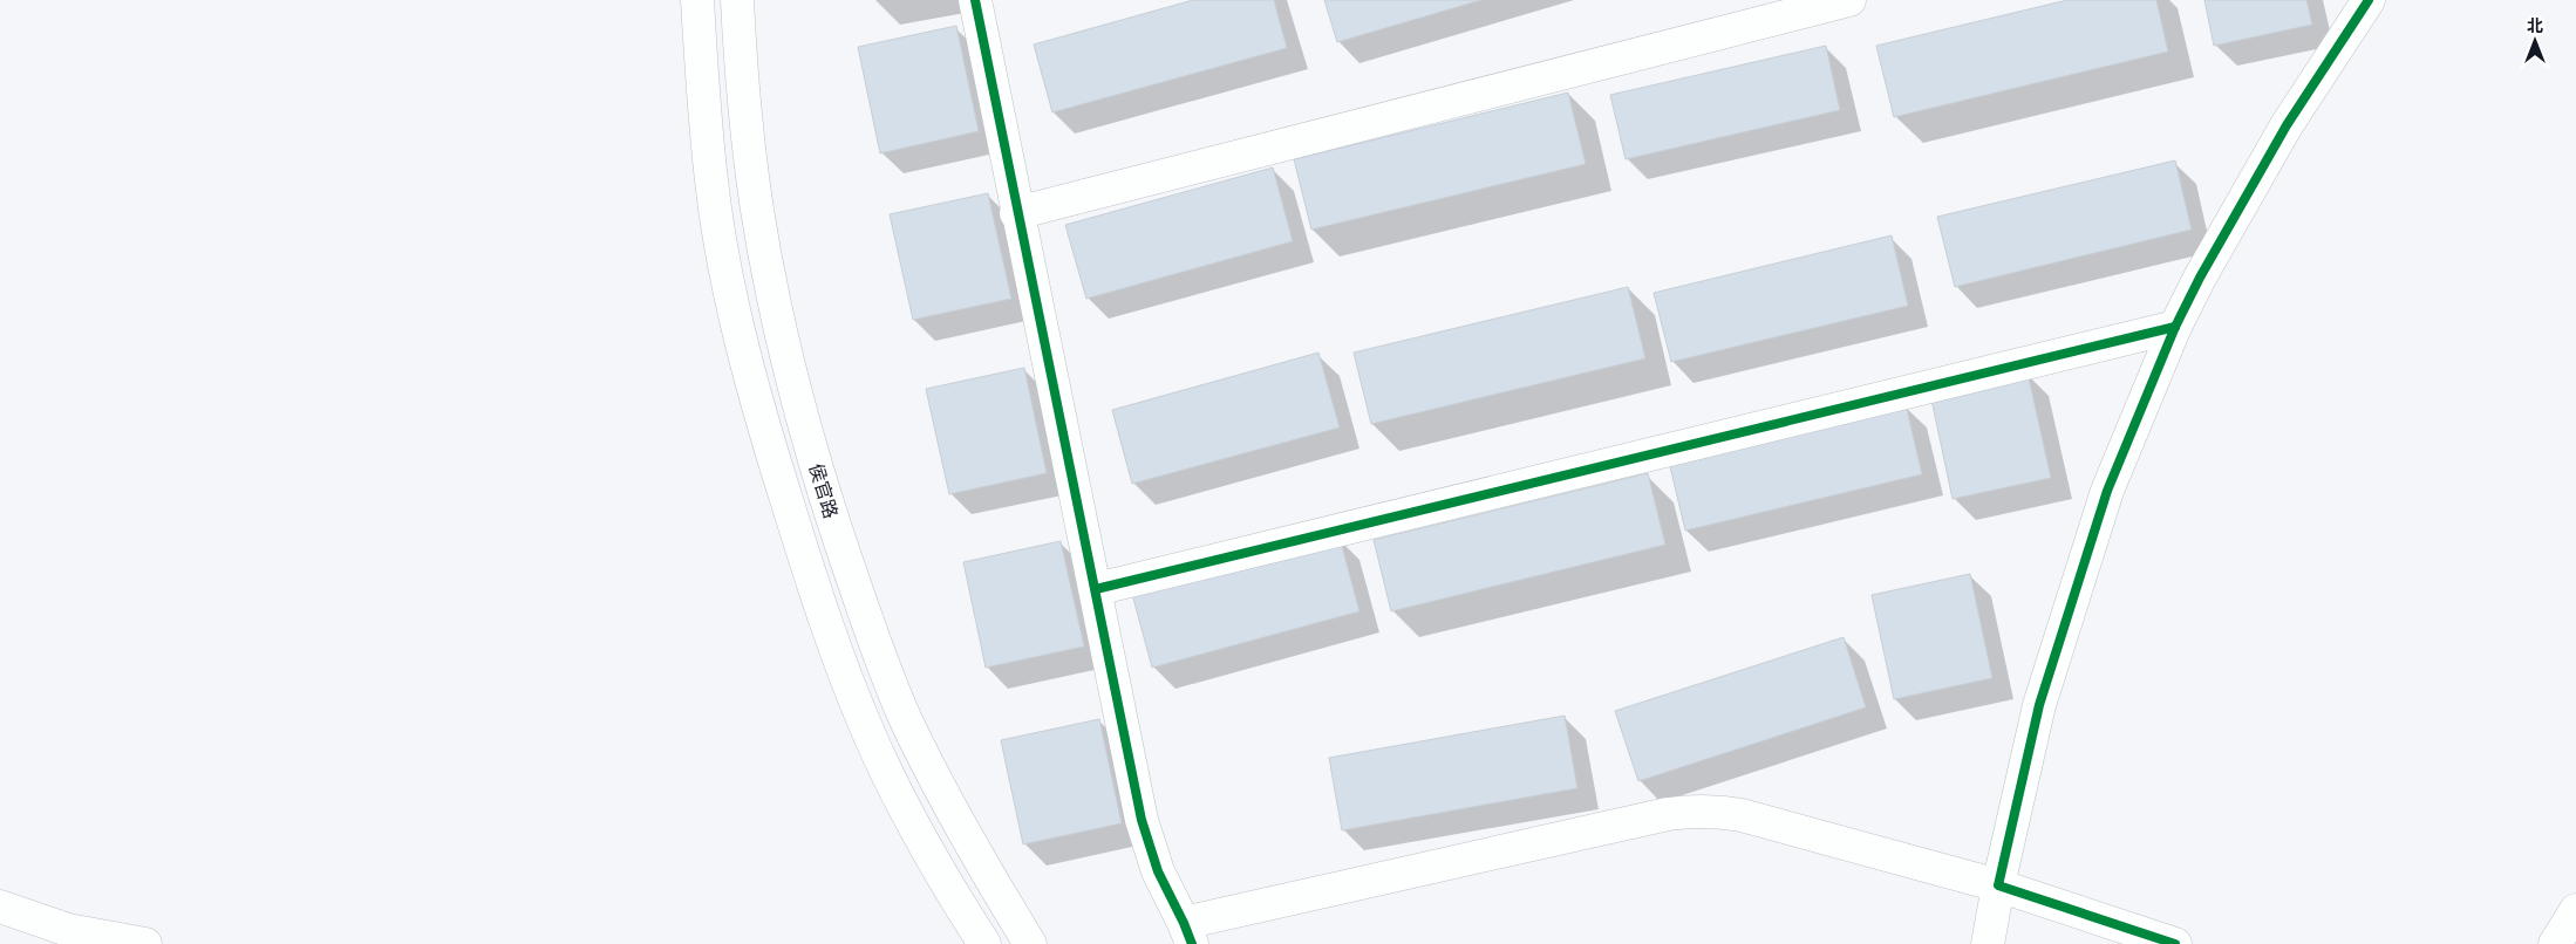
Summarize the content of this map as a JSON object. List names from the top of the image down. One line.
{"streets":{"street":["侯官路"]},"north":"top"}
